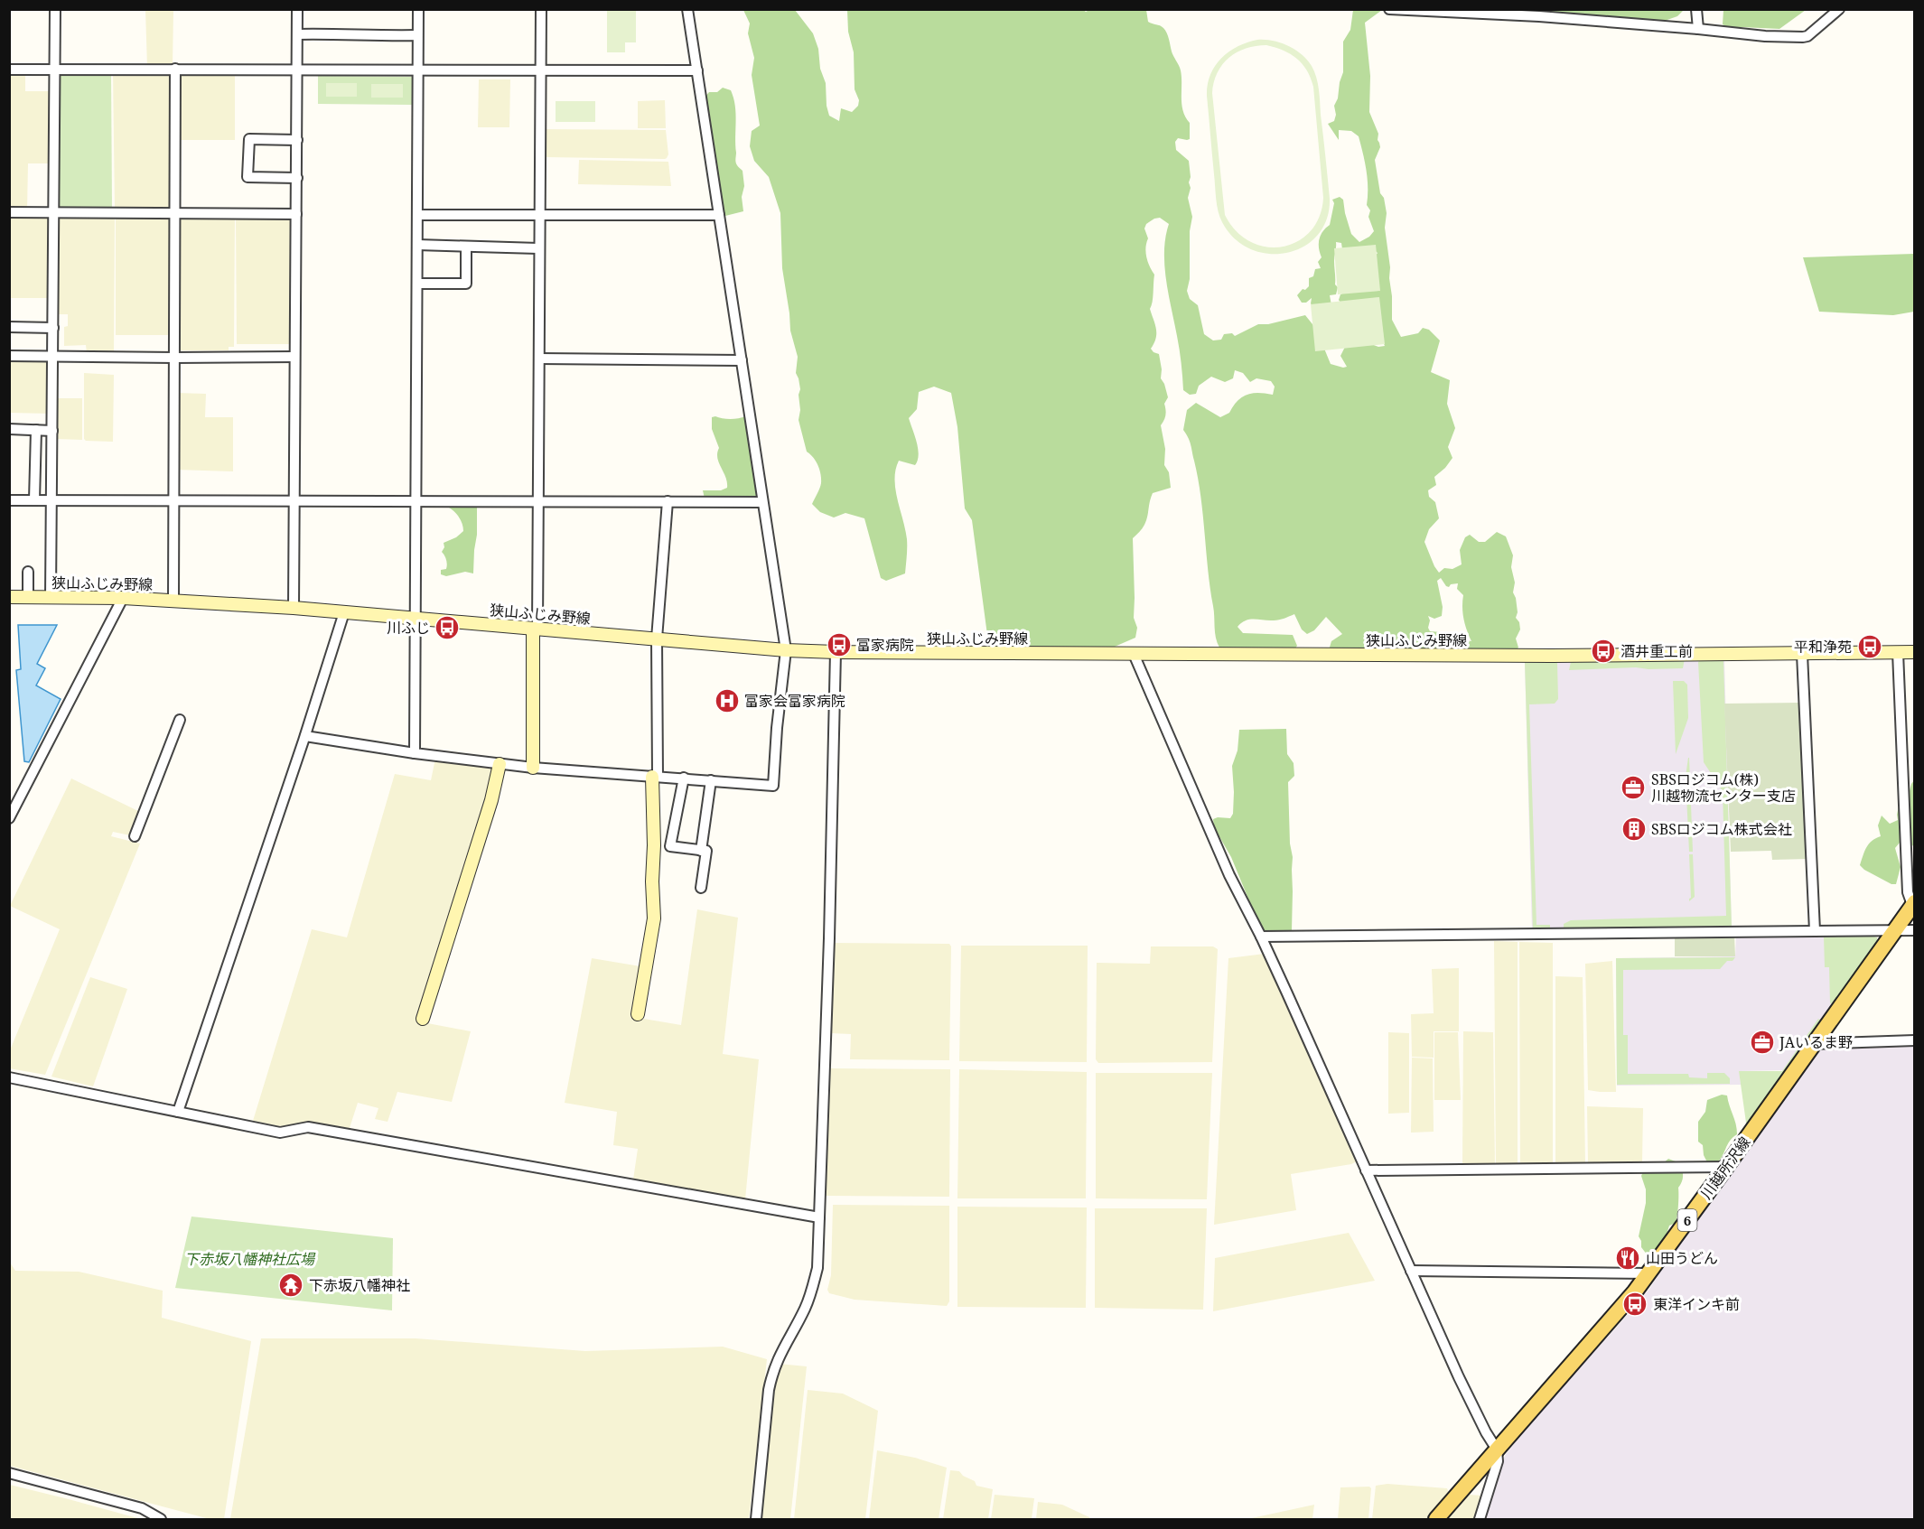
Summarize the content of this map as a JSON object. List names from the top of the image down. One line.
{"streets":{"main road":["狭山ふじみ野線","川越所沢線","6"]},"parks":["下赤坂八幡神社広場"],"places":{"bus stop":["川ふじ","富家病院","平和浄苑","酒井重工前","東洋インキ前"],"hospital":["富家会富家病院"],"office":["SBSロジコム(株) 川越物流センター支店","JAいるま野"],"building":["SBSロジコム株式会社"],"restaurant":["山田うどん"],"temple":["下赤坂八幡神社"]}}
